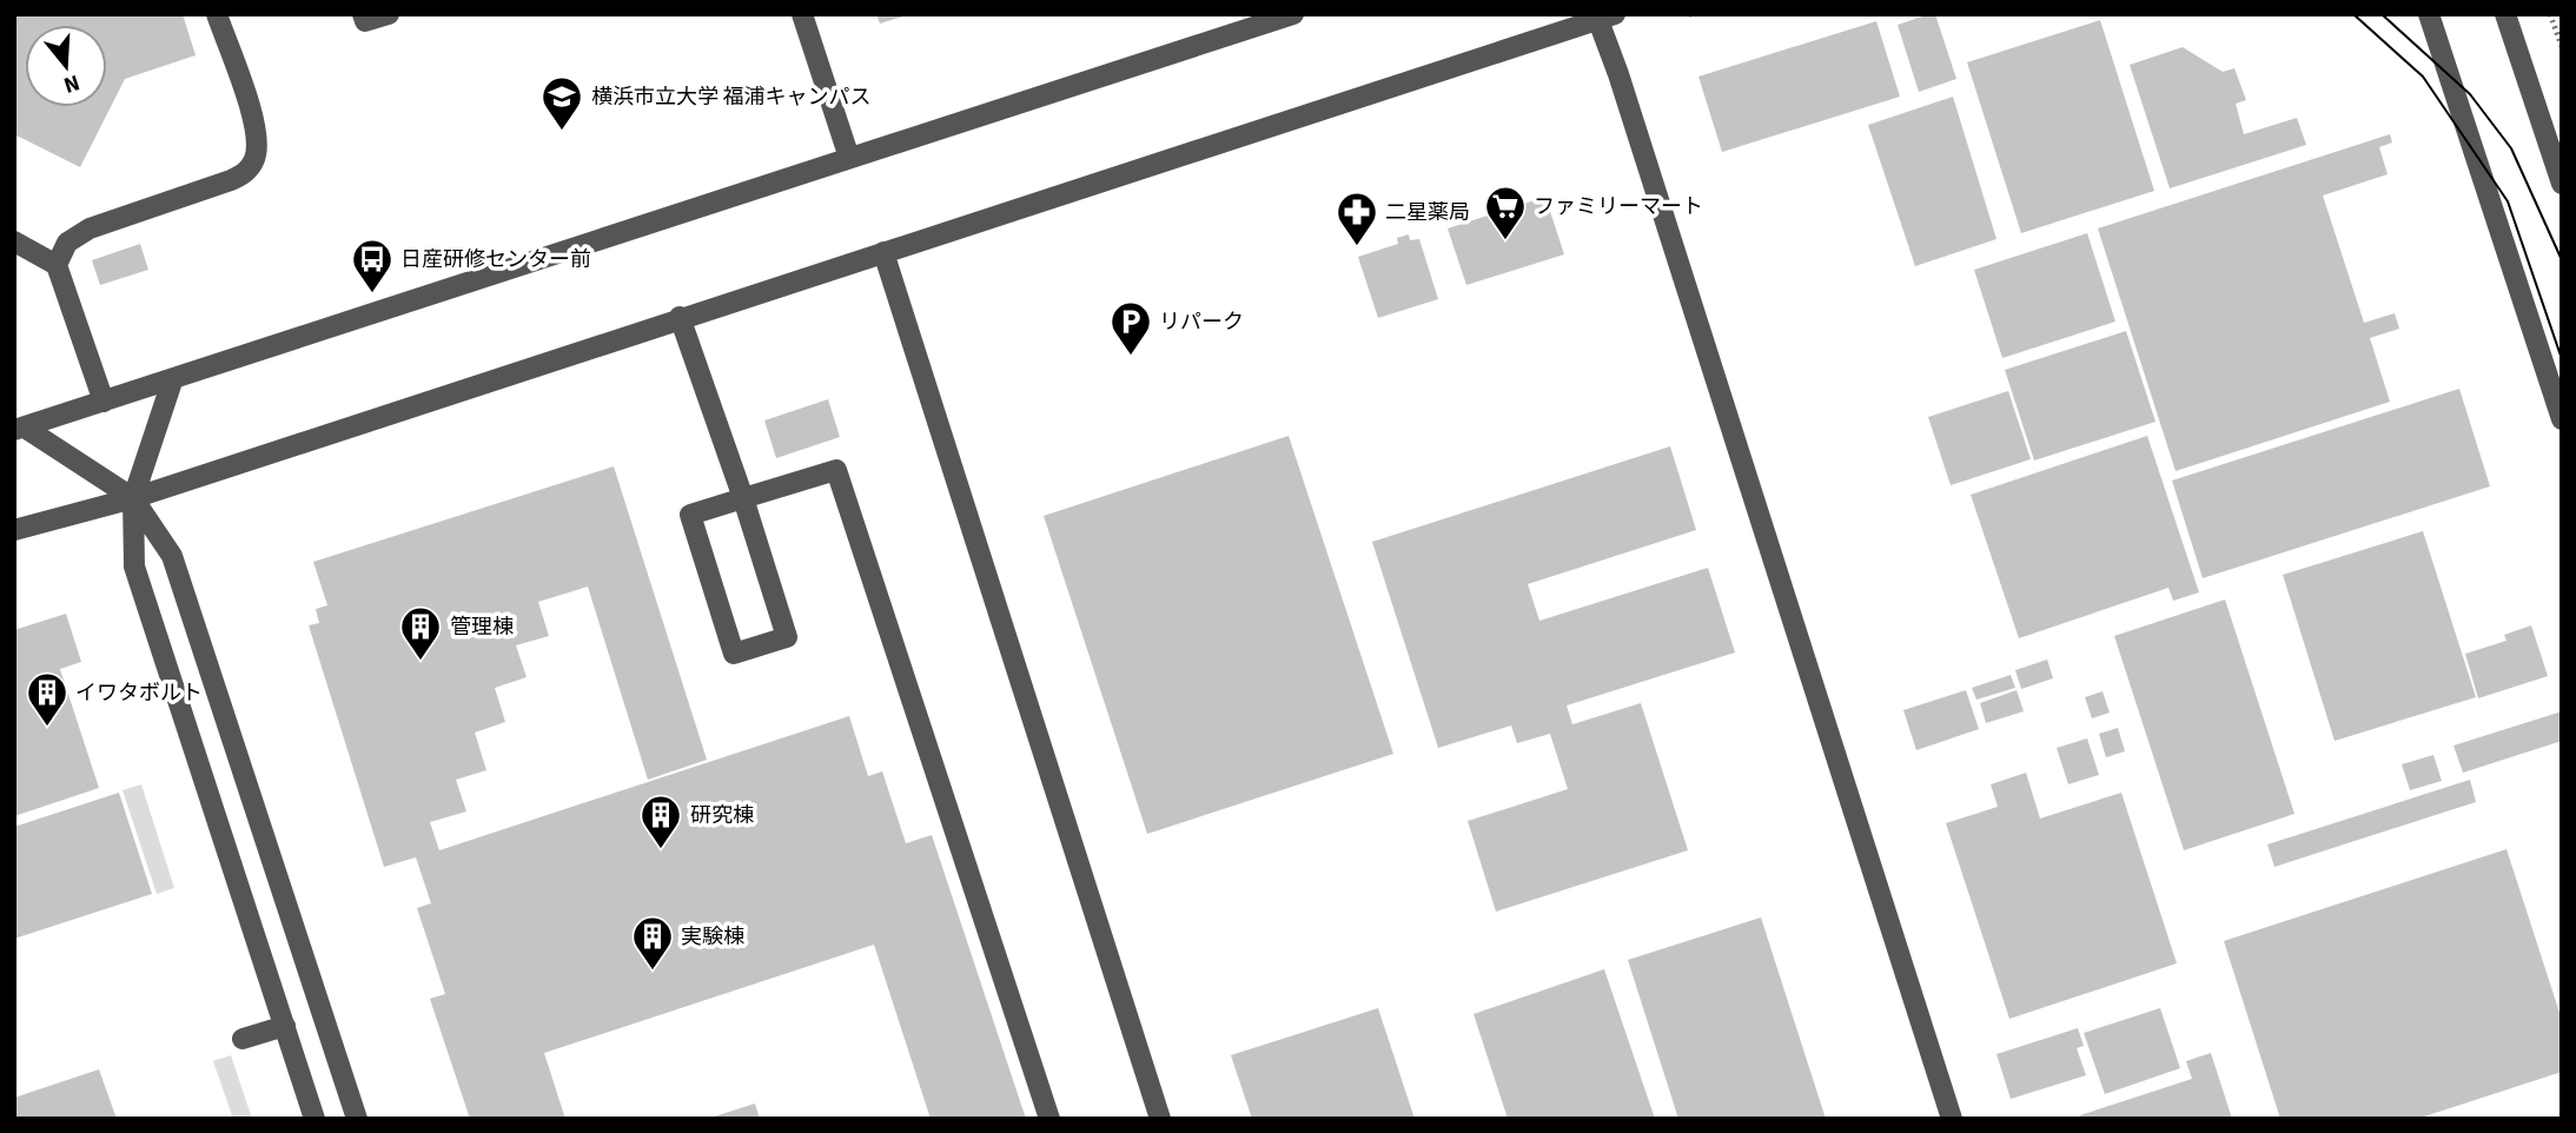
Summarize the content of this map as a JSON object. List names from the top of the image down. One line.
{"places":{"school or university":["横浜市立大学 福浦キャンパス"],"supermarket":["ファミリーマート"],"pharmacy":["二星薬局"],"bus stop":["日産研修センター前"],"parking":["リパーク"],"building":["管理棟","イワタボルト","研究棟","実験棟"]},"north":"bottom"}
